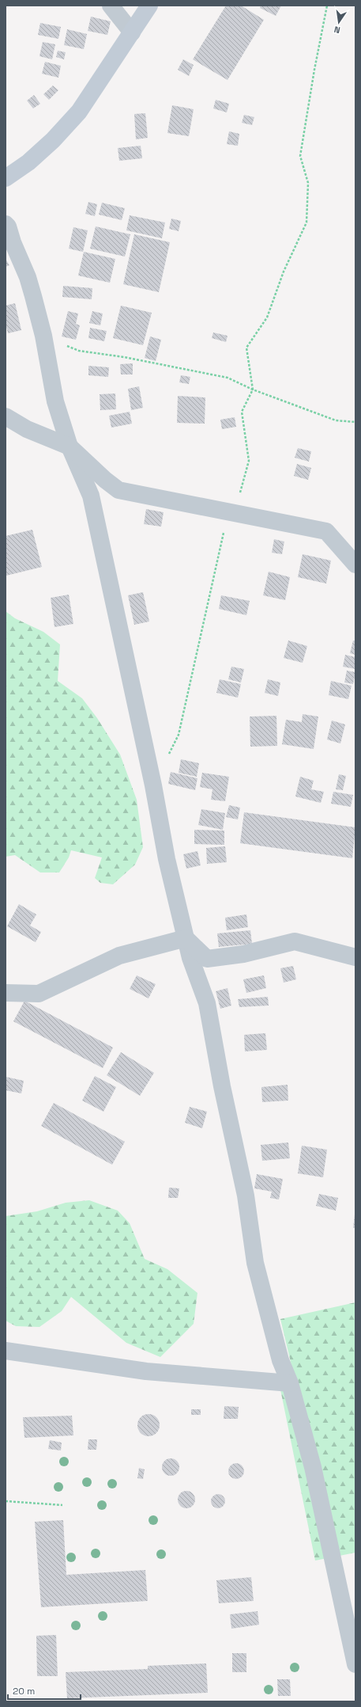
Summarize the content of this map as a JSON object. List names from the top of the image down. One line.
{"scale_bar":"20 m","north":"bottom"}
